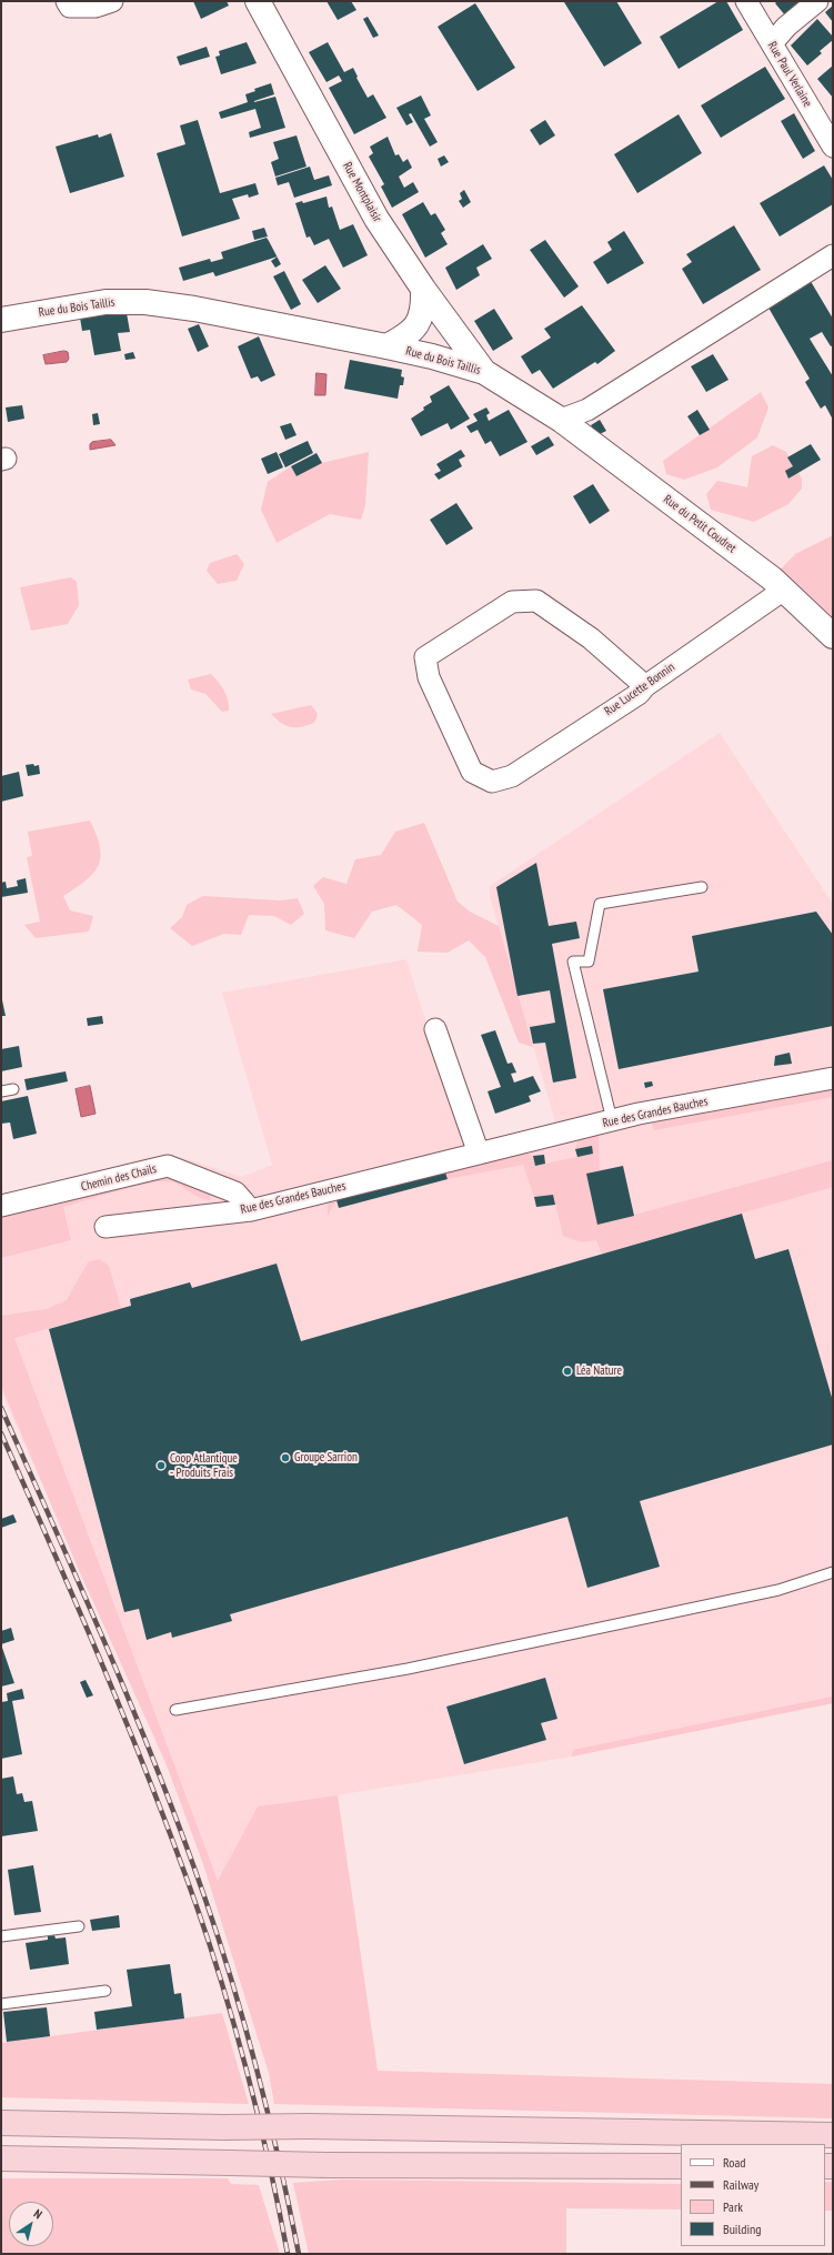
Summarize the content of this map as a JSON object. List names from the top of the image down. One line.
{"streets":{"street":["Rue Paul Verlaine","Rue Montplaisir","Rue du Bois Taillis","Rue du Petit Coudret","Rue Lucette Bonnin","Rue des Grandes Bauches","Chemin des Chails"]},"crossings":[["Rue Montplaisir","Rue du Bois Taillis"],["Rue du Bois Taillis","Rue du Petit Coudret"],["Rue du Petit Coudret","Rue Lucette Bonnin"],["Rue des Grandes Bauches","Chemin des Chails"]],"places":["Léa Nature","Groupe Sarrion","Coop Atlantique - Produits Frais"],"legend":["Road","Railway","Park","Building"],"north":"top right"}
